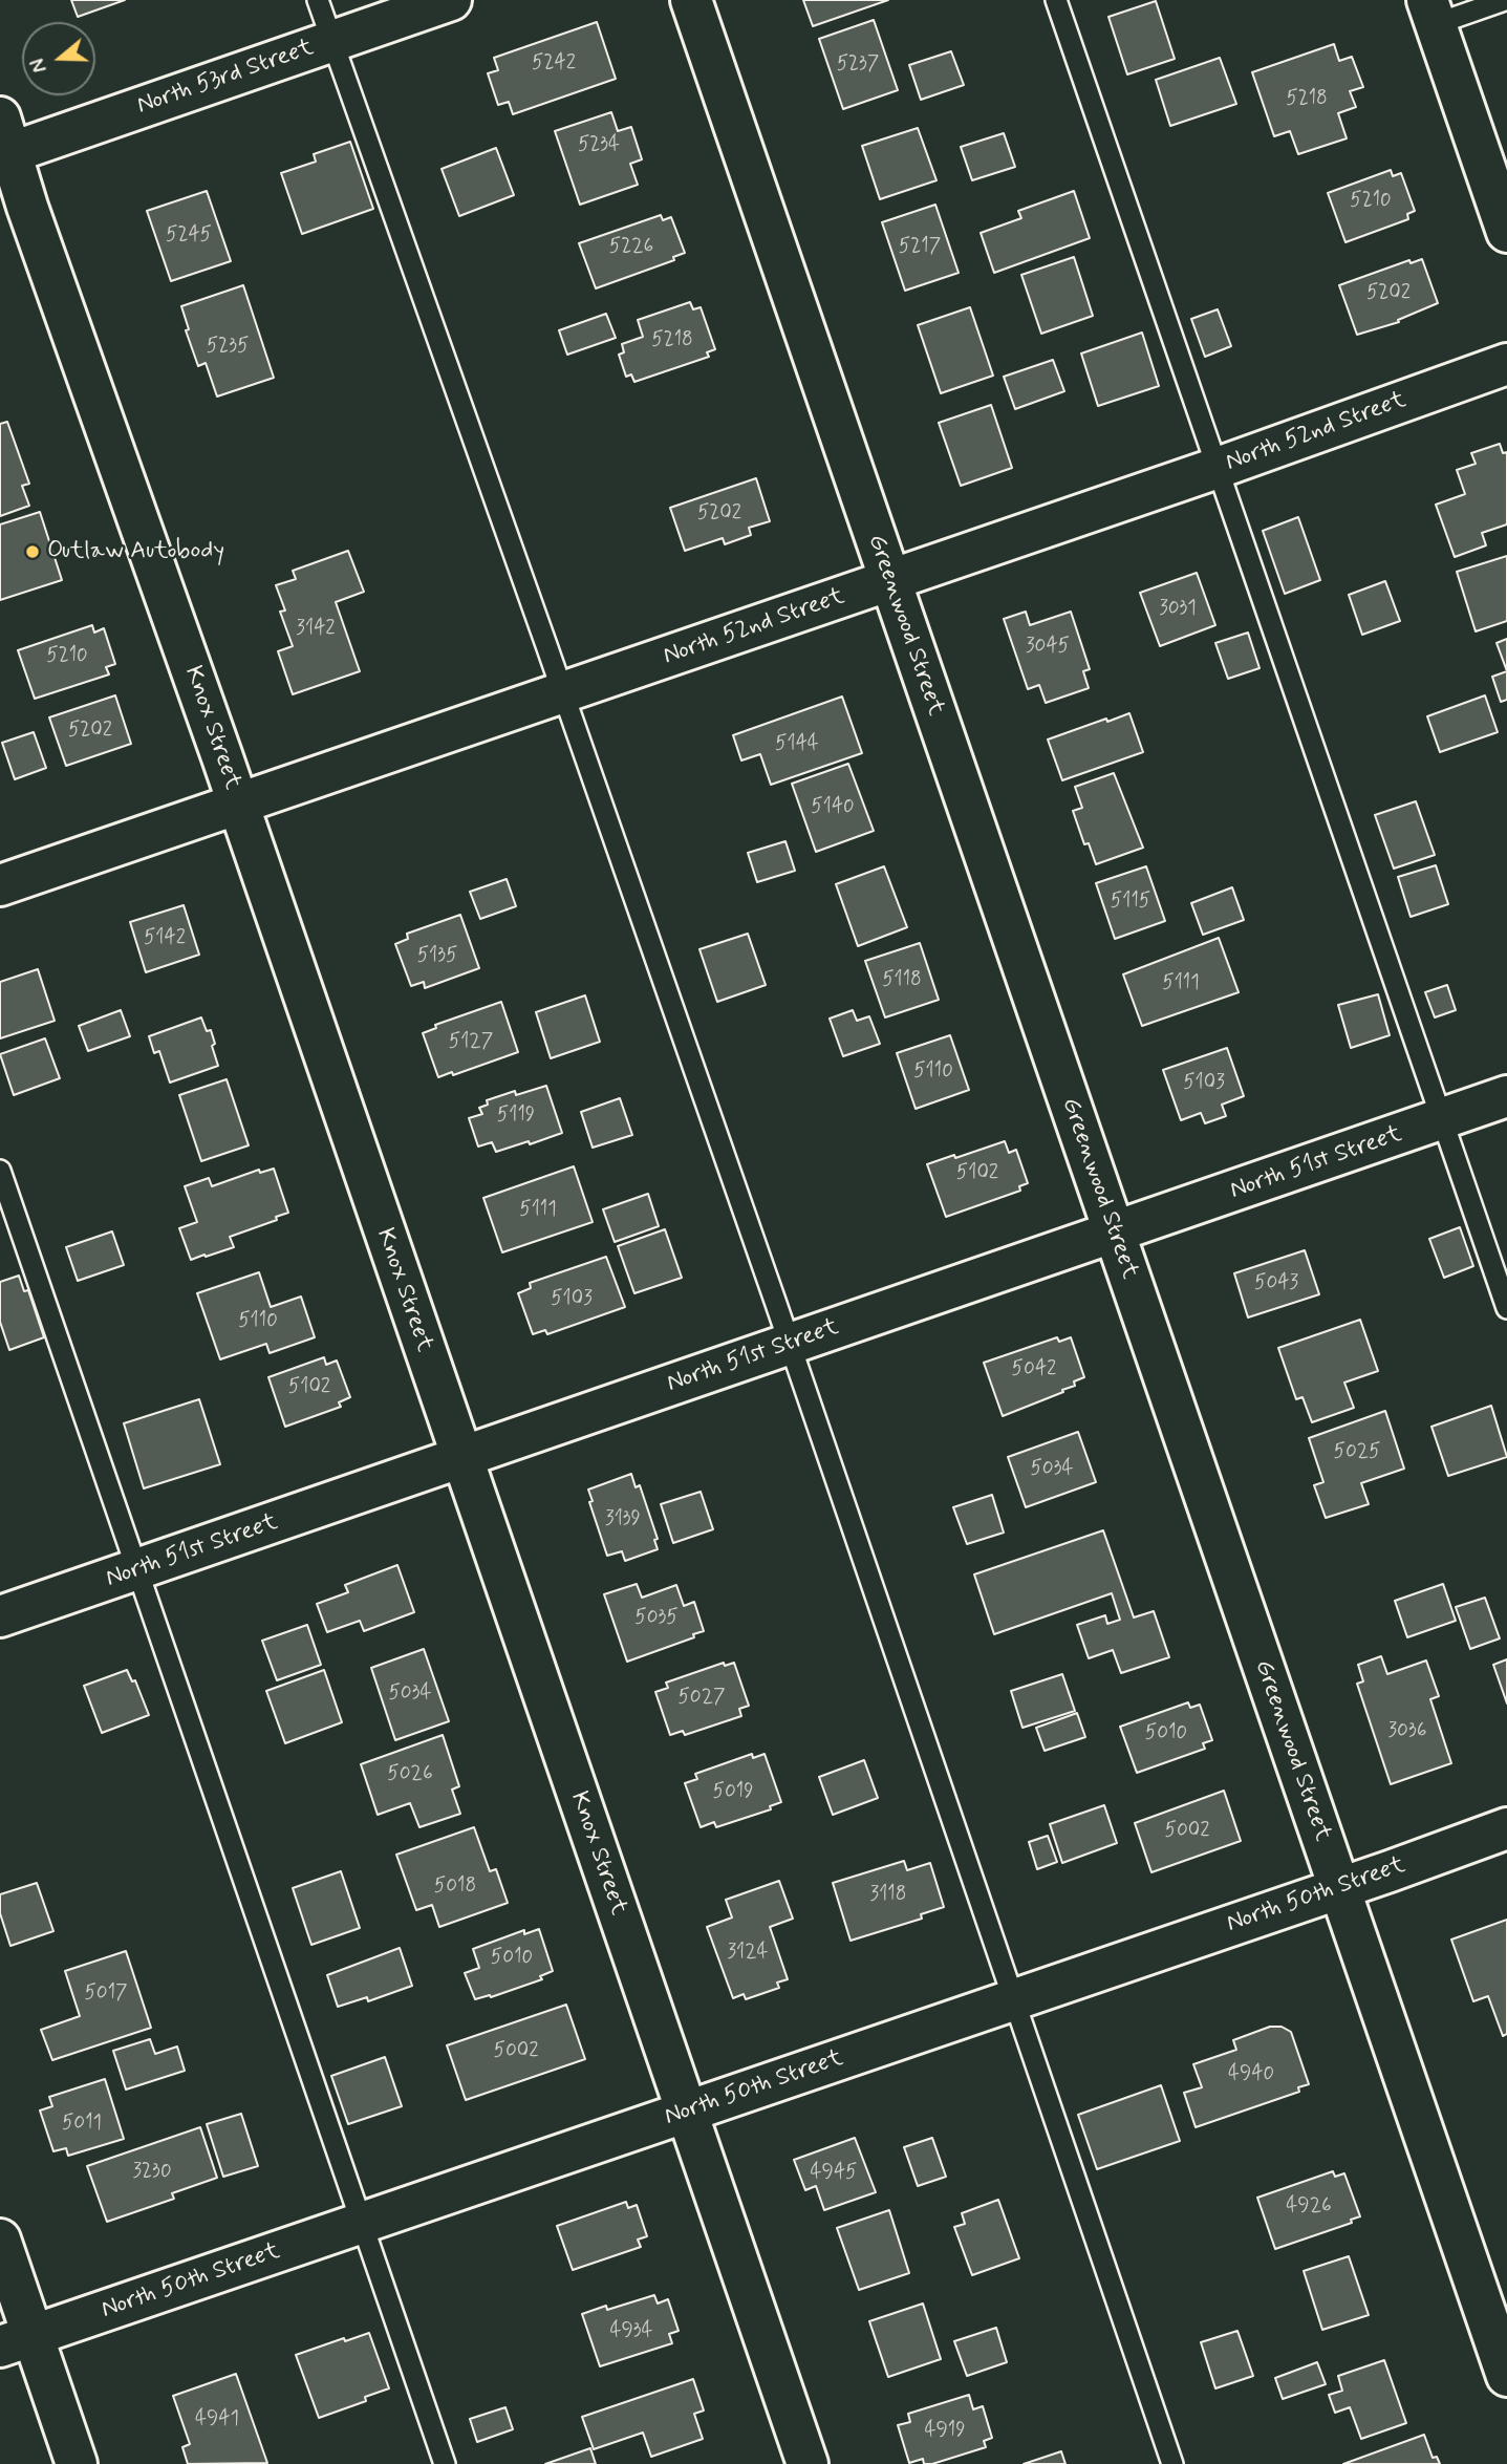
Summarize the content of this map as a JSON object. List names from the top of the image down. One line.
{"streets":{"street":["North 53rd Street","North 52nd Street","Greenwood Street","Knox Street","North 51st Street","North 50th Street"]},"crossings":[["North 53rd Street","Knox Street"],["North 52nd Street","Greenwood Street"],["North 52nd Street","Knox Street"],["Greenwood Street","North 51st Street"],["Greenwood Street","North 50th Street"],["Knox Street","North 51st Street"],["Knox Street","North 50th Street"]],"places":["Outlaw Autobody"],"house_numbers":["5242","5237","5218","5234","5210","5245","5226","5217","5202","5218","5235","5202","3031","3142","3045","5210","5202","5144","5140","5115","5142","5135","5118","5111","5127","5110","5103","5119","5102","5111","5043","5103","5110","5042","5102","5025","5034","3139","5035","5034","5027","3036","5010","5026","5019","5002","5018","3118","3124","5010","5017","5002","4940","5011","3230","4945","4926","4934","4941","4919"],"north":"left"}
